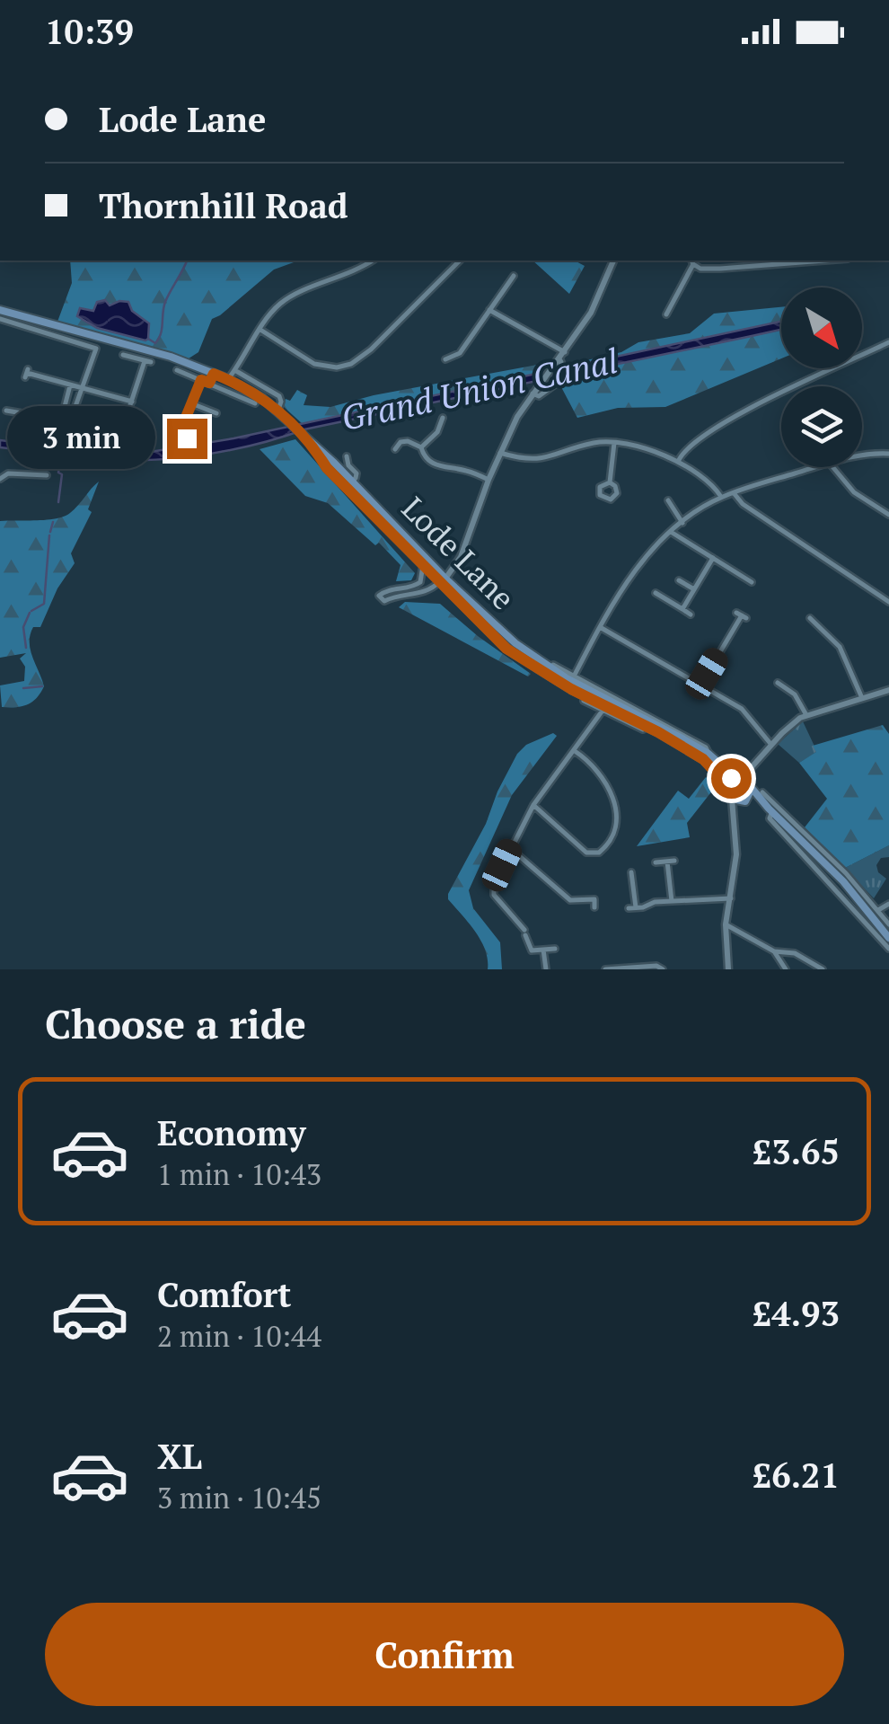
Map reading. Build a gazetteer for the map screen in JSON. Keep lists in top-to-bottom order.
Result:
{
  "streets": {
    "main road": ["Lode Lane"]
  },
  "water": ["Grand Union Canal"],
  "north": "bottom right",
  "page": {
    "status": "10:39",
    "banner": ["Lode Lane", "Thornhill Road"],
    "bubble": "3 min",
    "heading": "Choose a ride",
    "list": [
      {
        "name": "Economy",
        "note": "1 min · 10:43",
        "value": "£3.65"
      },
      {
        "name": "Comfort",
        "note": "2 min · 10:44",
        "value": "£4.93"
      },
      {
        "name": "XL",
        "note": "3 min · 10:45",
        "value": "£6.21"
      }
    ],
    "buttons": "Confirm"
  }
}
